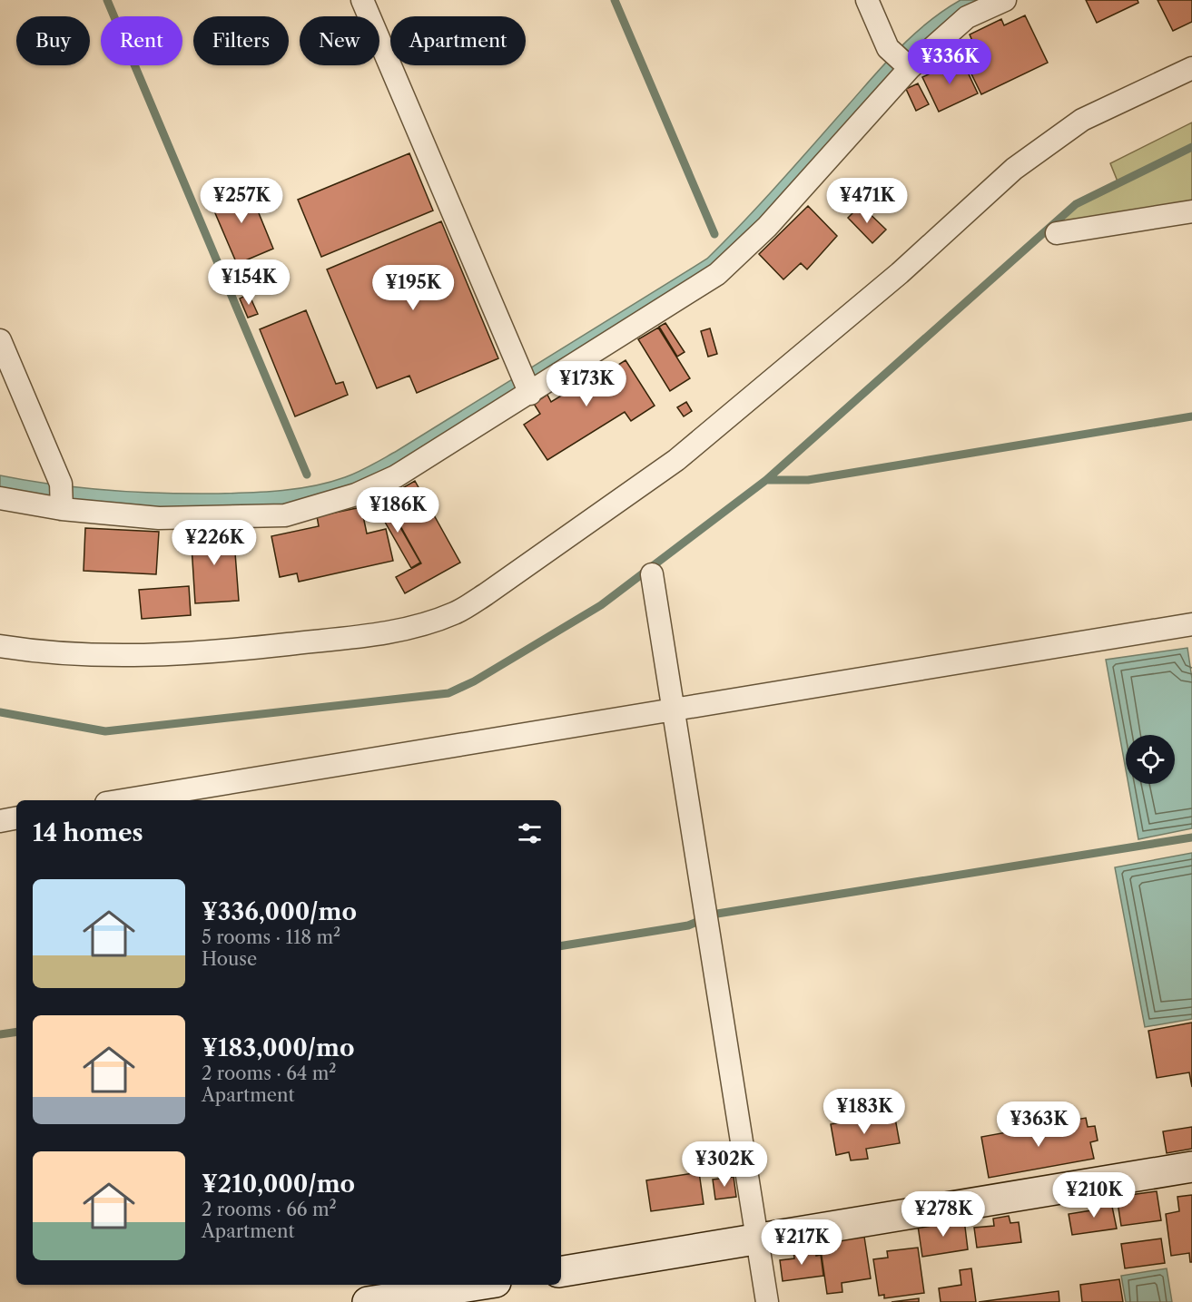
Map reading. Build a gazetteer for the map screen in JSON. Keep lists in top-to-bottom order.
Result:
{
  "page": {
    "chip": [
      "Buy",
      "Rent",
      "Filters",
      "New",
      "Apartment"
    ],
    "price": [
      "¥336K",
      "¥257K",
      "¥471K",
      "¥154K",
      "¥195K",
      "¥173K",
      "¥186K",
      "¥226K",
      "¥183K",
      "¥363K",
      "¥302K",
      "¥210K",
      "¥278K",
      "¥217K"
    ],
    "heading": "14 homes",
    "list": [
      {
        "name": "¥336,000/mo",
        "note": "5 rooms · 118 m² · House"
      },
      {
        "name": "¥183,000/mo",
        "note": "2 rooms · 64 m² · Apartment"
      },
      {
        "name": "¥210,000/mo",
        "note": "2 rooms · 66 m² · Apartment"
      }
    ]
  }
}
